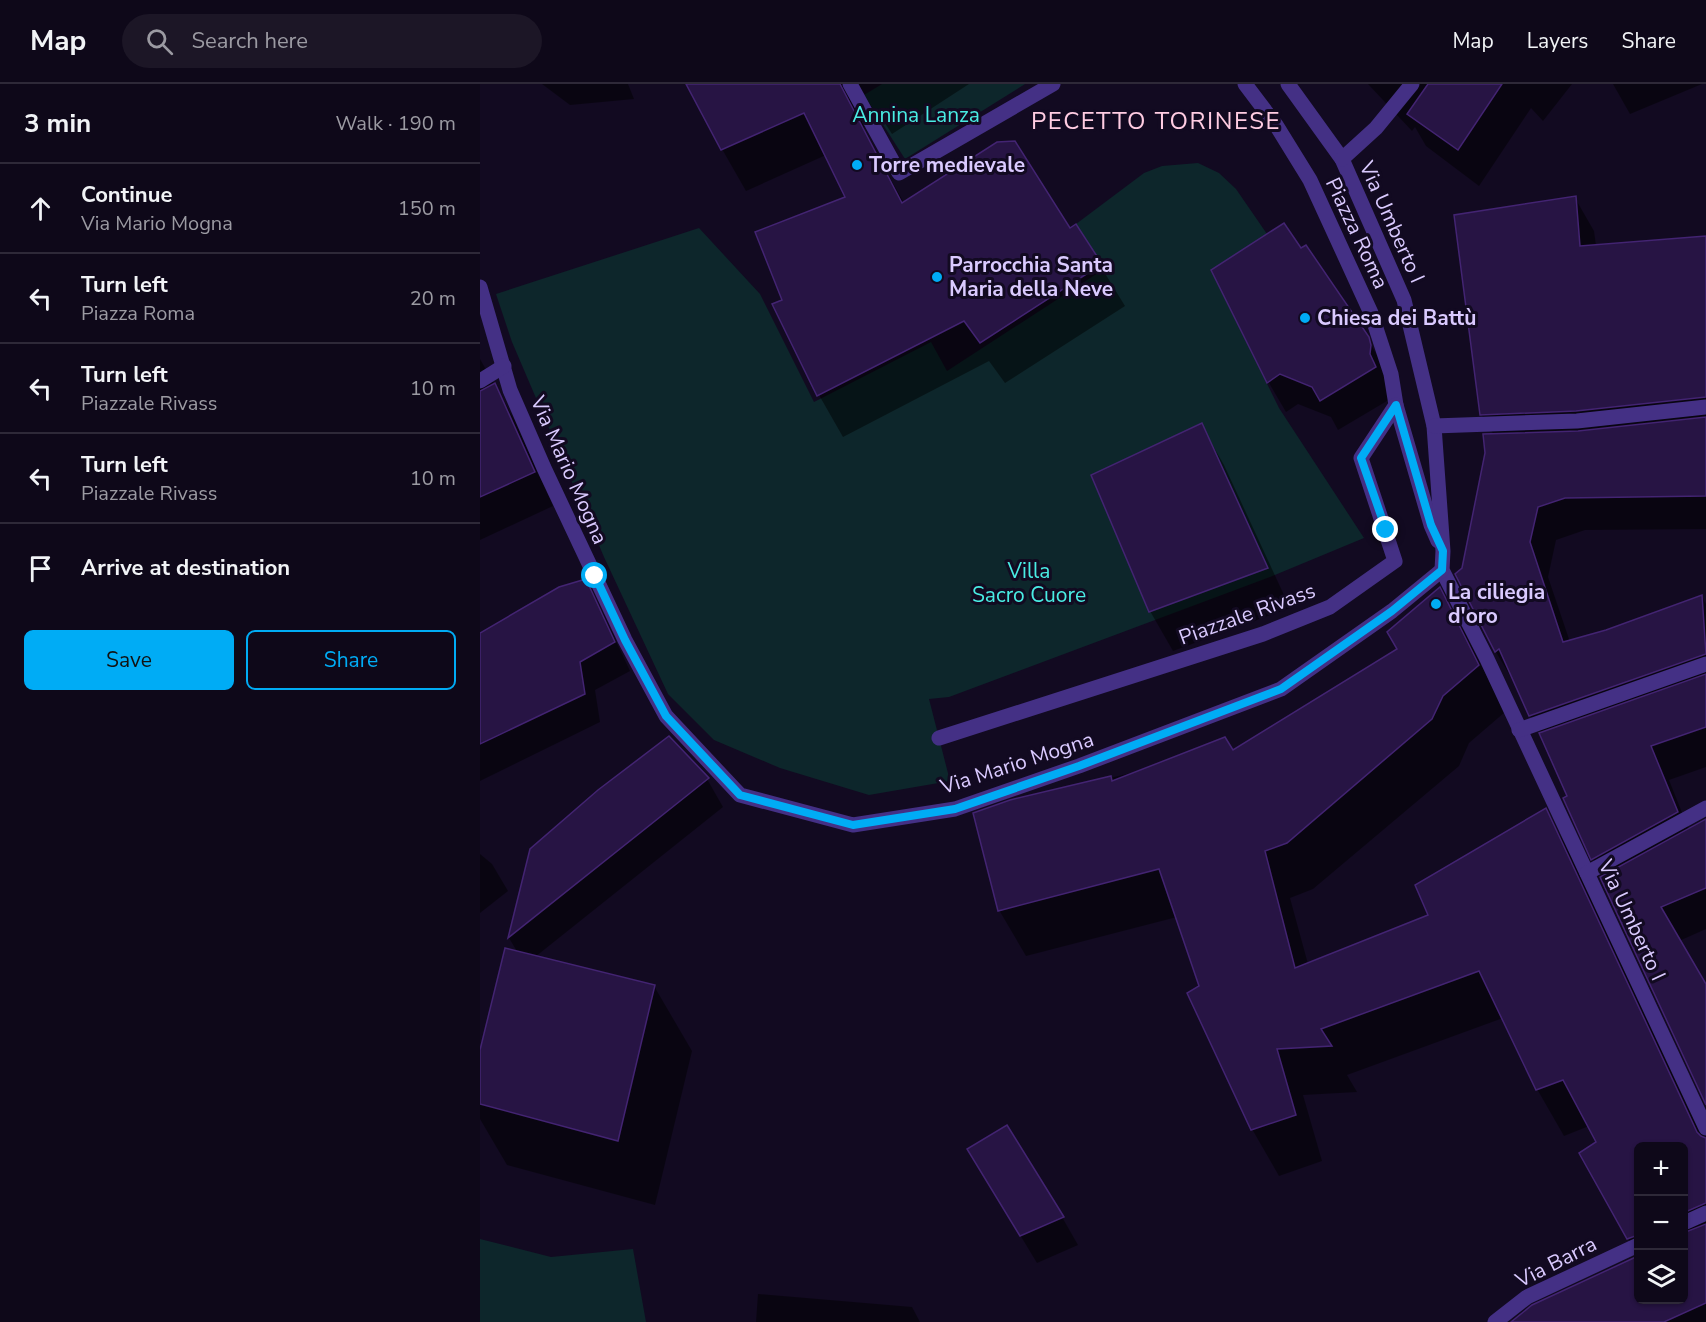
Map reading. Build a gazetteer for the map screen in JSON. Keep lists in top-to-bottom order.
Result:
{
  "streets": {
    "street": [
      "Via Umberto I",
      "Piazza Roma",
      "Via Mario Mogna",
      "Piazzale Rivass",
      "Via Barra"
    ]
  },
  "crossings": [
    ["Via Umberto I", "Piazza Roma"],
    ["Via Umberto I", "Via Mario Mogna"],
    ["Piazza Roma", "Piazzale Rivass"]
  ],
  "districts": ["PECETTO TORINESE"],
  "parks": ["Annina Lanza", "Villa Sacro Cuore"],
  "places": [
    "Torre medievale",
    "Parrocchia Santa Maria della Neve",
    "Chiesa dei Battù",
    "La ciliegia d'oro"
  ],
  "page": {
    "header": "Map",
    "search": "Search here",
    "nav": ["Map", "Layers", "Share"],
    "heading": ["3 min", "Walk · 190 m"],
    "list": [
      ["Continue", "Via Mario Mogna", "150 m"],
      ["Turn left", "Piazza Roma", "20 m"],
      ["Turn left", "Piazzale Rivass", "10 m"],
      ["Turn left", "Piazzale Rivass", "10 m"],
      "Arrive at destination"
    ],
    "buttons": ["Save", "Share"],
    "map_buttons": ["+", "−"]
  }
}
